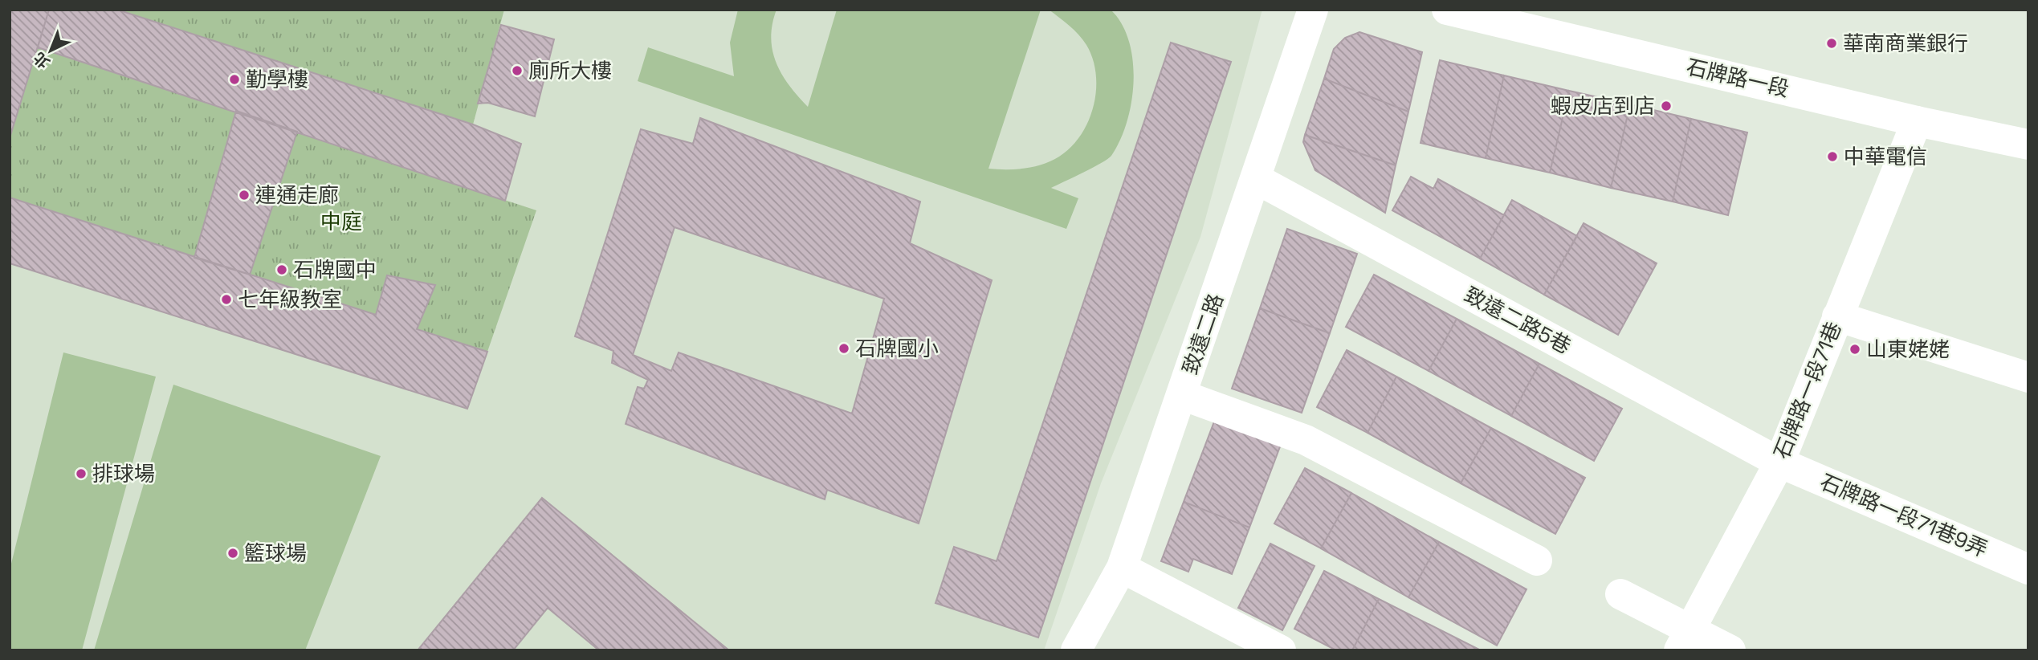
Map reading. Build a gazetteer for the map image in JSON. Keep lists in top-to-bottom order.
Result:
{
  "streets": {
    "street": [
      "石牌路一段",
      "致遠二路5巷",
      "致遠二路",
      "石牌路一段71巷",
      "石牌路一段71巷9弄"
    ]
  },
  "crossings": [
    ["石牌路一段", "石牌路一段71巷"],
    ["致遠二路5巷", "致遠二路"],
    ["致遠二路5巷", "石牌路一段71巷"],
    ["致遠二路5巷", "石牌路一段71巷9弄"],
    ["石牌路一段71巷", "石牌路一段71巷9弄"]
  ],
  "parks": ["中庭"],
  "places": [
    "華南商業銀行",
    "廁所大樓",
    "勤學樓",
    "蝦皮店到店",
    "中華電信",
    "連通走廊",
    "石牌國中",
    "七年級教室",
    "石牌國小",
    "山東姥姥",
    "排球場",
    "籃球場"
  ],
  "north": "bottom left"
}
